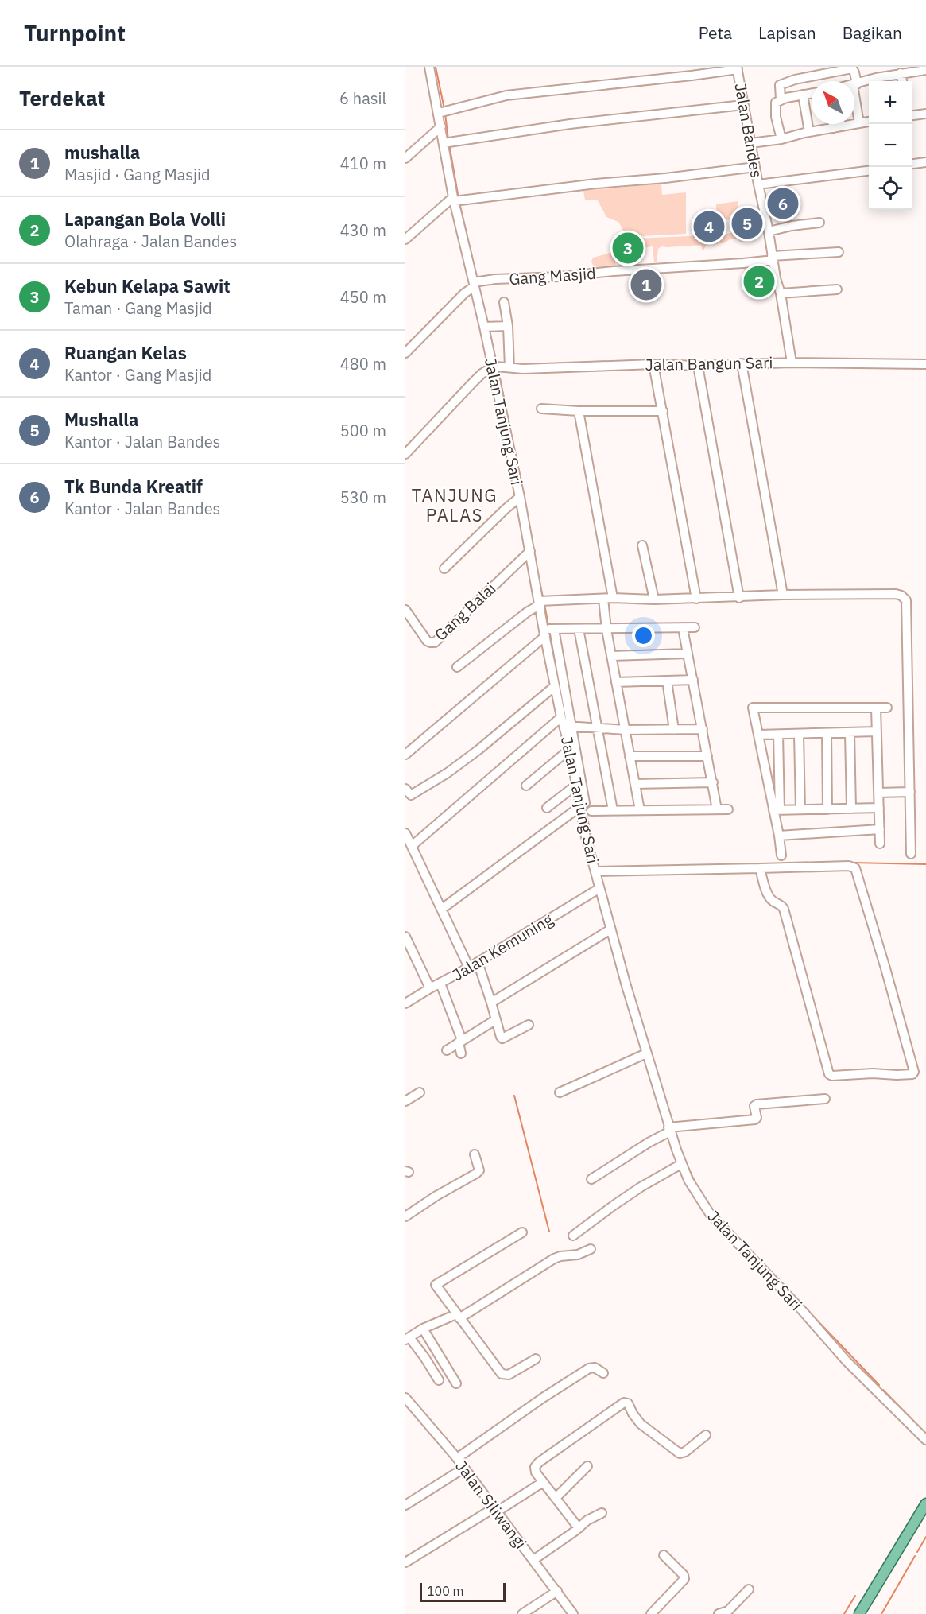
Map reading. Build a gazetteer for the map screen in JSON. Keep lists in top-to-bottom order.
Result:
{
  "streets": {
    "street": [
      "Jalan Bandes",
      "Gang Masjid",
      "Jalan Bangun Sari",
      "Jalan Tanjung Sari",
      "Gang Balai",
      "Jalan Kemuning",
      "Jalan Siliwangi"
    ]
  },
  "crossings": [
    ["Jalan Bandes", "Gang Masjid"],
    ["Jalan Bandes", "Jalan Bangun Sari"],
    ["Gang Masjid", "Jalan Tanjung Sari"],
    ["Jalan Bangun Sari", "Jalan Tanjung Sari"],
    ["Jalan Tanjung Sari", "Gang Balai"],
    ["Jalan Tanjung Sari", "Jalan Kemuning"]
  ],
  "districts": ["TANJUNG PALAS"],
  "scale_bar": "100 m",
  "north": "top left",
  "page": {
    "header": "Turnpoint",
    "nav": ["Peta", "Lapisan", "Bagikan"],
    "heading": ["Terdekat", "6 hasil"],
    "map_buttons": ["+", "−"],
    "list": [
      {
        "mark": "1",
        "name": "mushalla",
        "note": "Masjid · Gang Masjid",
        "value": "410 m"
      },
      {
        "mark": "2",
        "name": "Lapangan Bola Volli",
        "note": "Olahraga · Jalan Bandes",
        "value": "430 m"
      },
      {
        "mark": "3",
        "name": "Kebun Kelapa Sawit",
        "note": "Taman · Gang Masjid",
        "value": "450 m"
      },
      {
        "mark": "4",
        "name": "Ruangan Kelas",
        "note": "Kantor · Gang Masjid",
        "value": "480 m"
      },
      {
        "mark": "5",
        "name": "Mushalla",
        "note": "Kantor · Jalan Bandes",
        "value": "500 m"
      },
      {
        "mark": "6",
        "name": "Tk Bunda Kreatif",
        "note": "Kantor · Jalan Bandes",
        "value": "530 m"
      }
    ],
    "pins": [
      "6",
      "5",
      "4",
      "3",
      "2",
      "1"
    ],
    "scale": "100 m"
  }
}
